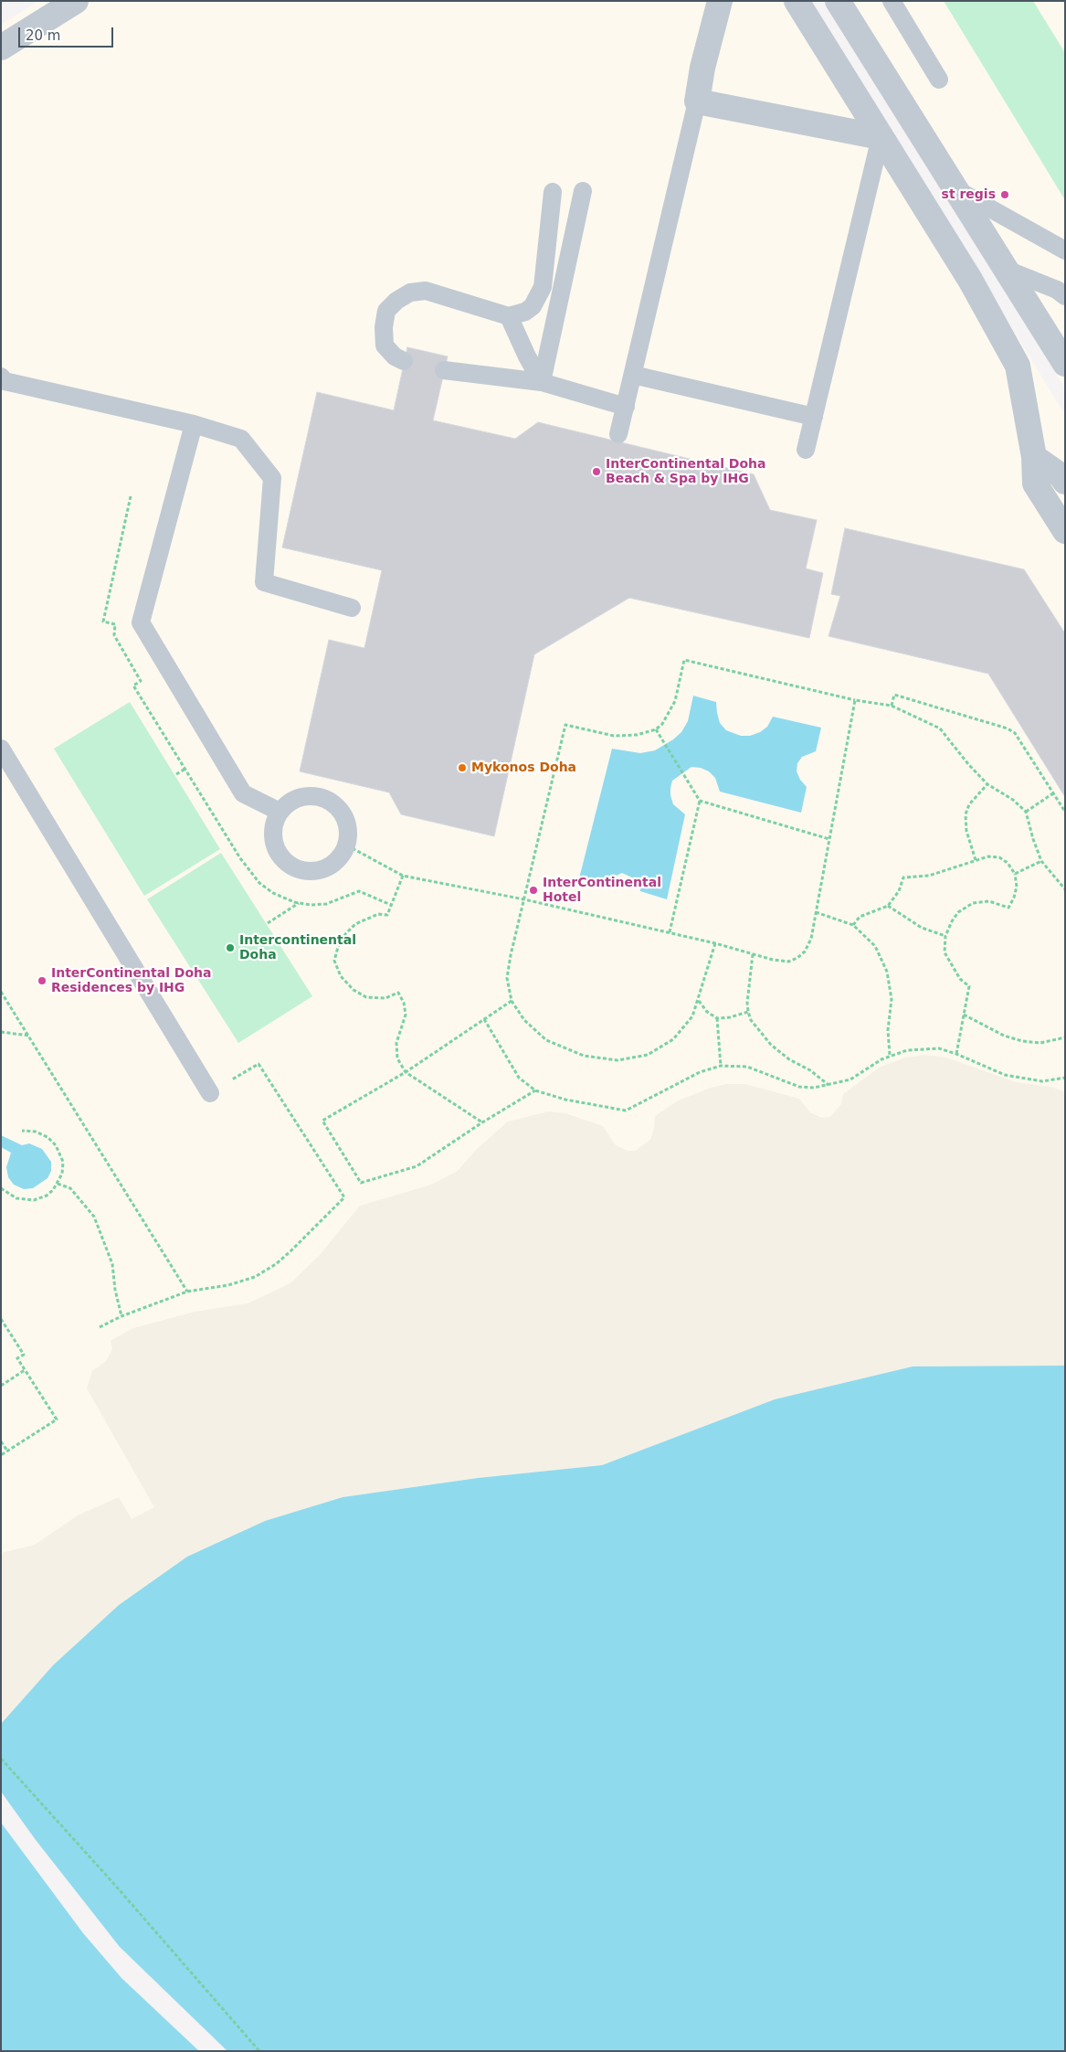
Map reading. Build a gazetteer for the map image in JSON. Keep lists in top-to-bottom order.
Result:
{
  "places": [
    "st regis",
    "InterContinental Doha Beach & Spa by IHG",
    "Mykonos Doha",
    "InterContinental Hotel",
    "Intercontinental Doha",
    "InterContinental Doha Residences by IHG"
  ],
  "scale_bar": "20 m"
}
